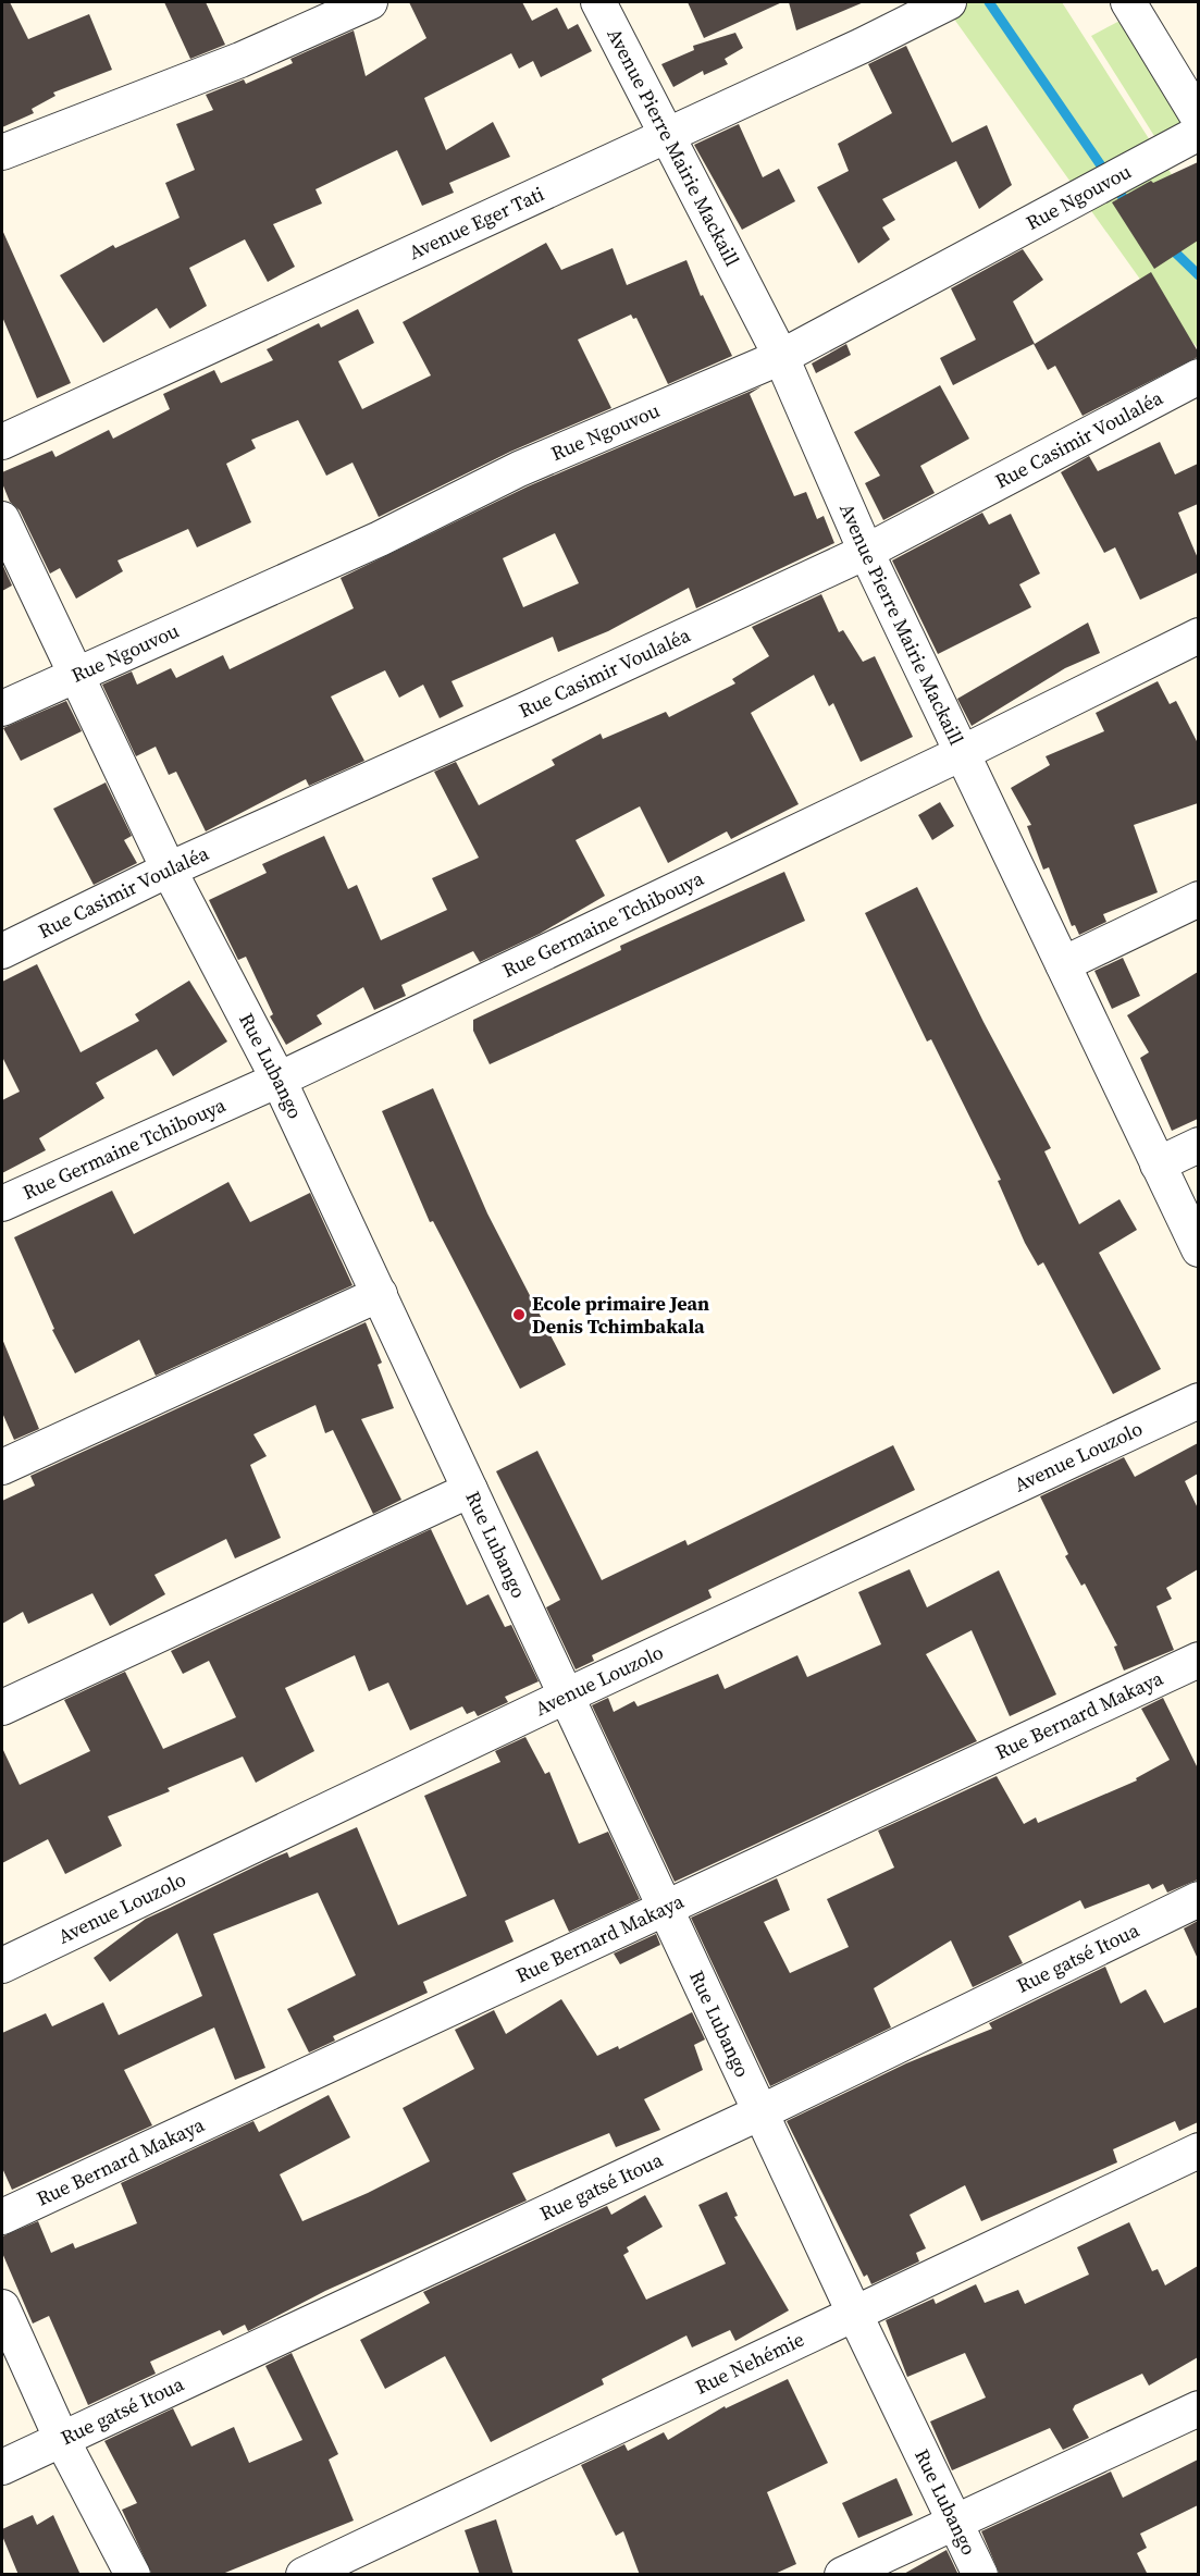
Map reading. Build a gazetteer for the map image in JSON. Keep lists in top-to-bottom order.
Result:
{
  "streets": {
    "street": [
      "Avenue Pierre Mairie Mackaill",
      "Rue Ngouvou",
      "Avenue Eger Tati",
      "Rue Casimir Voulaléa",
      "Rue Germaine Tchibouya",
      "Rue Lubango",
      "Avenue Louzolo",
      "Rue Bernard Makaya",
      "Rue gatsé Itoua",
      "Rue Nehémie"
    ]
  },
  "crossings": [
    ["Avenue Pierre Mairie Mackaill", "Rue Ngouvou"],
    ["Avenue Pierre Mairie Mackaill", "Avenue Eger Tati"],
    ["Avenue Pierre Mairie Mackaill", "Rue Casimir Voulaléa"],
    ["Avenue Pierre Mairie Mackaill", "Rue Germaine Tchibouya"],
    ["Rue Ngouvou", "Rue Lubango"],
    ["Rue Casimir Voulaléa", "Rue Lubango"],
    ["Rue Germaine Tchibouya", "Rue Lubango"],
    ["Rue Lubango", "Avenue Louzolo"],
    ["Rue Lubango", "Rue Bernard Makaya"],
    ["Rue Lubango", "Rue gatsé Itoua"],
    ["Rue Lubango", "Rue Nehémie"]
  ],
  "places": ["Ecole primaire Jean Denis Tchimbakala"]
}
